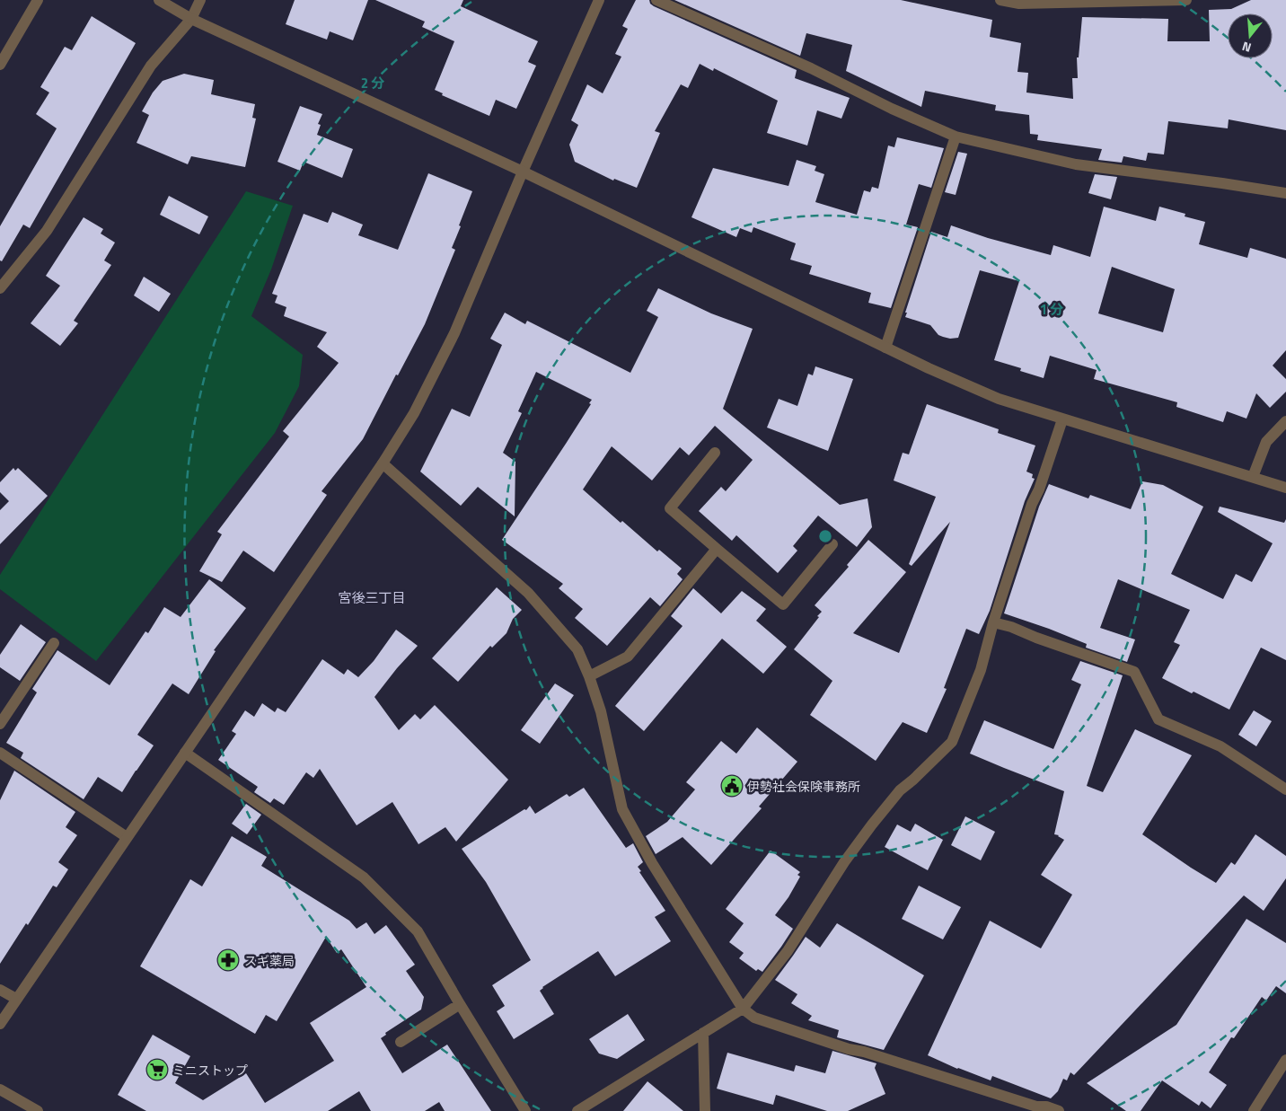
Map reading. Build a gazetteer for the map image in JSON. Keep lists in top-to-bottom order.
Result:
{
  "districts": ["宮後三丁目"],
  "places": {
    "public building": ["伊勢社会保険事務所"],
    "pharmacy": ["スギ薬局"],
    "supermarket": ["ミニストップ"]
  },
  "north": "bottom",
  "rings": ["2 分", "1 分"]
}
